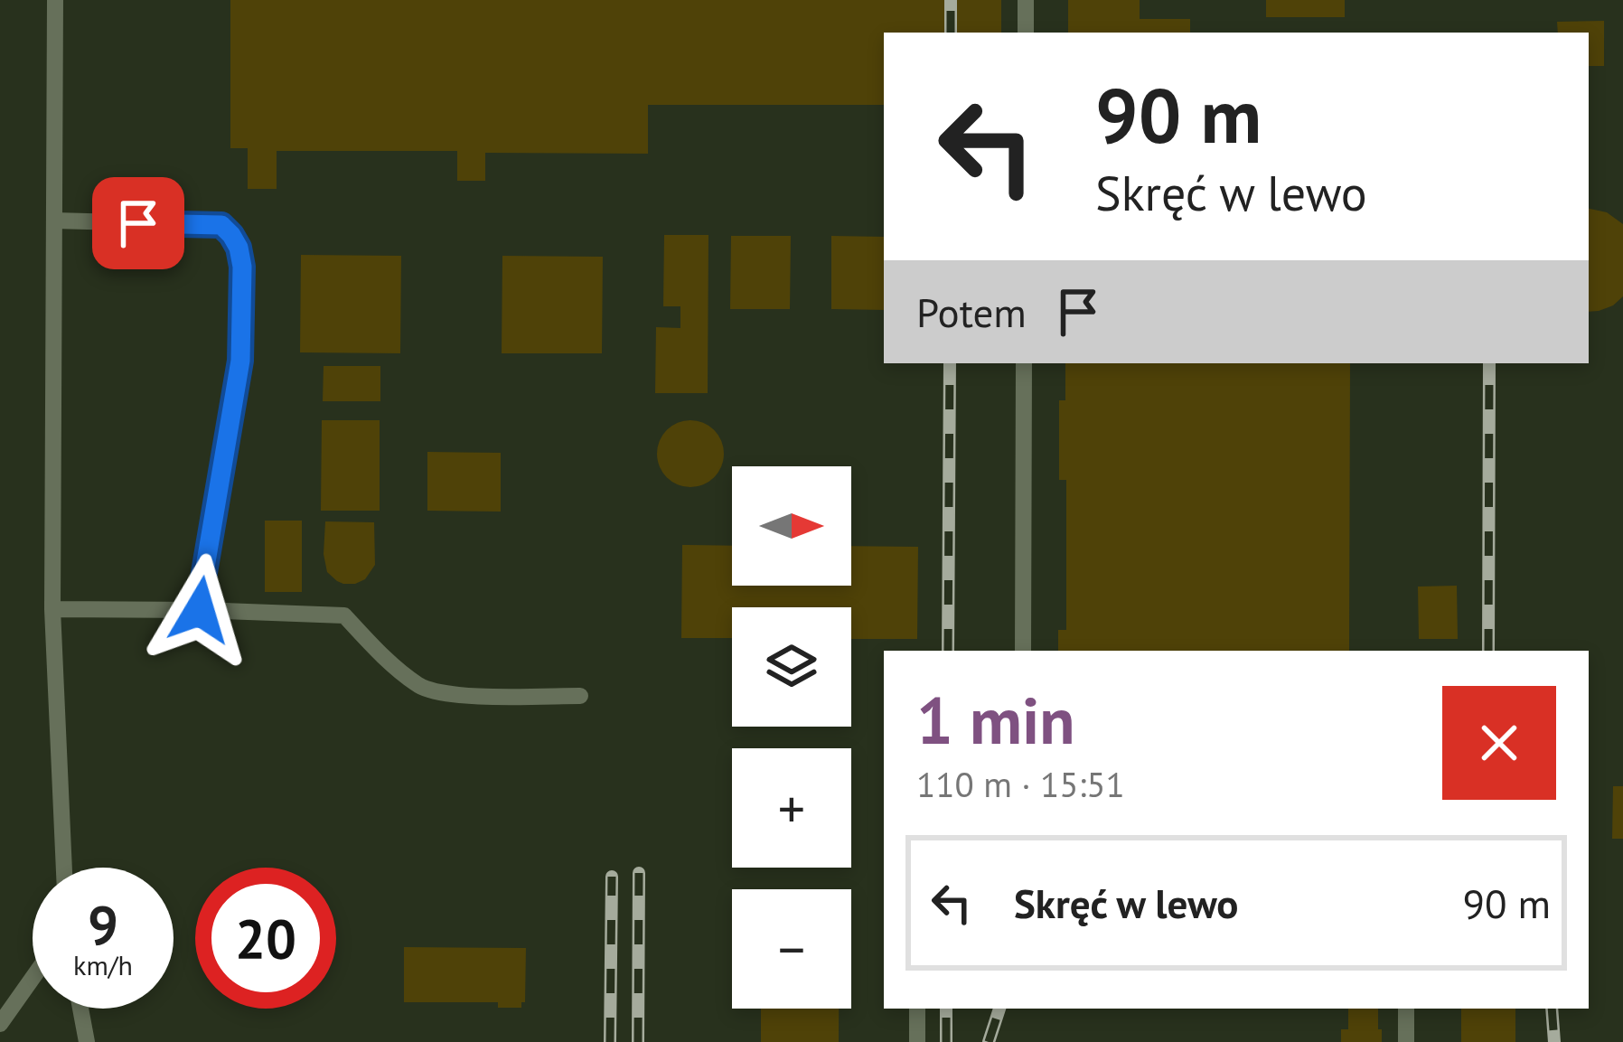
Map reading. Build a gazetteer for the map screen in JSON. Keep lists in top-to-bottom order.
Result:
{
  "north": "right",
  "page": {
    "turn": ["90 m", "Skręć w lewo"],
    "then": "Potem",
    "map_buttons": ["+", "−"],
    "heading": ["1 min", "110 m · 15:51"],
    "list": [
      {
        "name": "Skręć w lewo",
        "value": "90 m"
      }
    ],
    "speed": "9 km/h",
    "limit": "20"
  }
}
